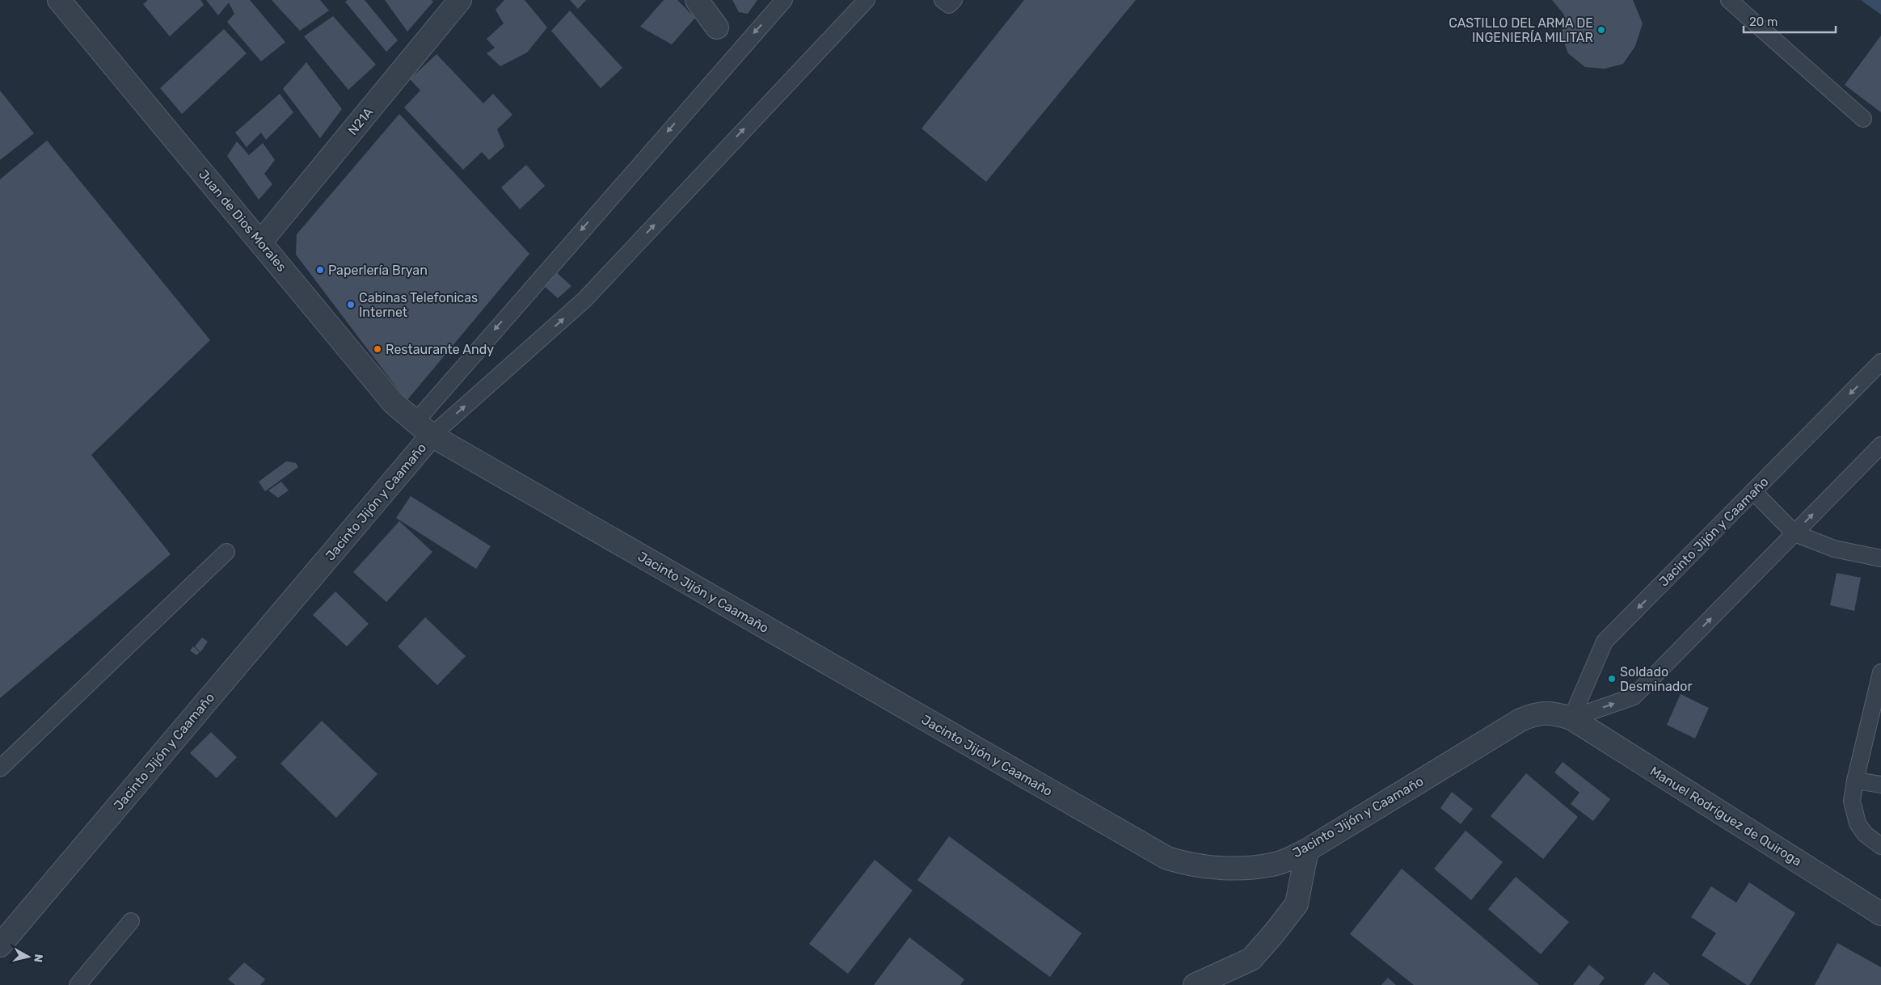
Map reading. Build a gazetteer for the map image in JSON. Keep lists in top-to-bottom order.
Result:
{
  "streets": {
    "street": [
      "N21A",
      "Juan de Dios Morales",
      "Jacinto Jijón y Caamaño",
      "Manuel Rodríguez de Quiroga"
    ]
  },
  "crossings": [
    ["N21A", "Juan de Dios Morales"],
    ["Juan de Dios Morales", "Jacinto Jijón y Caamaño"],
    ["Jacinto Jijón y Caamaño", "Manuel Rodríguez de Quiroga"]
  ],
  "places": [
    "CASTILLO DEL ARMA DE INGENIERÍA MILITAR",
    "Paperlería Bryan",
    "Cabinas Telefonicas Internet",
    "Restaurante Andy",
    "Soldado Desminador"
  ],
  "scale_bar": "20 m",
  "north": "right"
}
